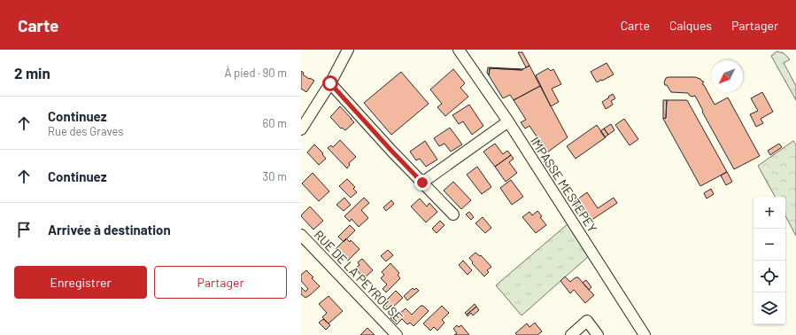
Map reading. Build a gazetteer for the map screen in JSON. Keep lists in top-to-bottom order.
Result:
{
  "streets": {
    "street": ["IMPASSE MESTEPEY", "RUE DE LA PEYROUSE"]
  },
  "north": "bottom left",
  "page": {
    "header": "Carte",
    "nav": ["Carte", "Calques", "Partager"],
    "heading": ["2 min", "À pied · 90 m"],
    "list": [
      ["Continuez", "Rue des Graves", "60 m"],
      ["Continuez", "30 m"],
      "Arrivée à destination"
    ],
    "map_buttons": ["+", "−"],
    "buttons": ["Enregistrer", "Partager"]
  }
}
